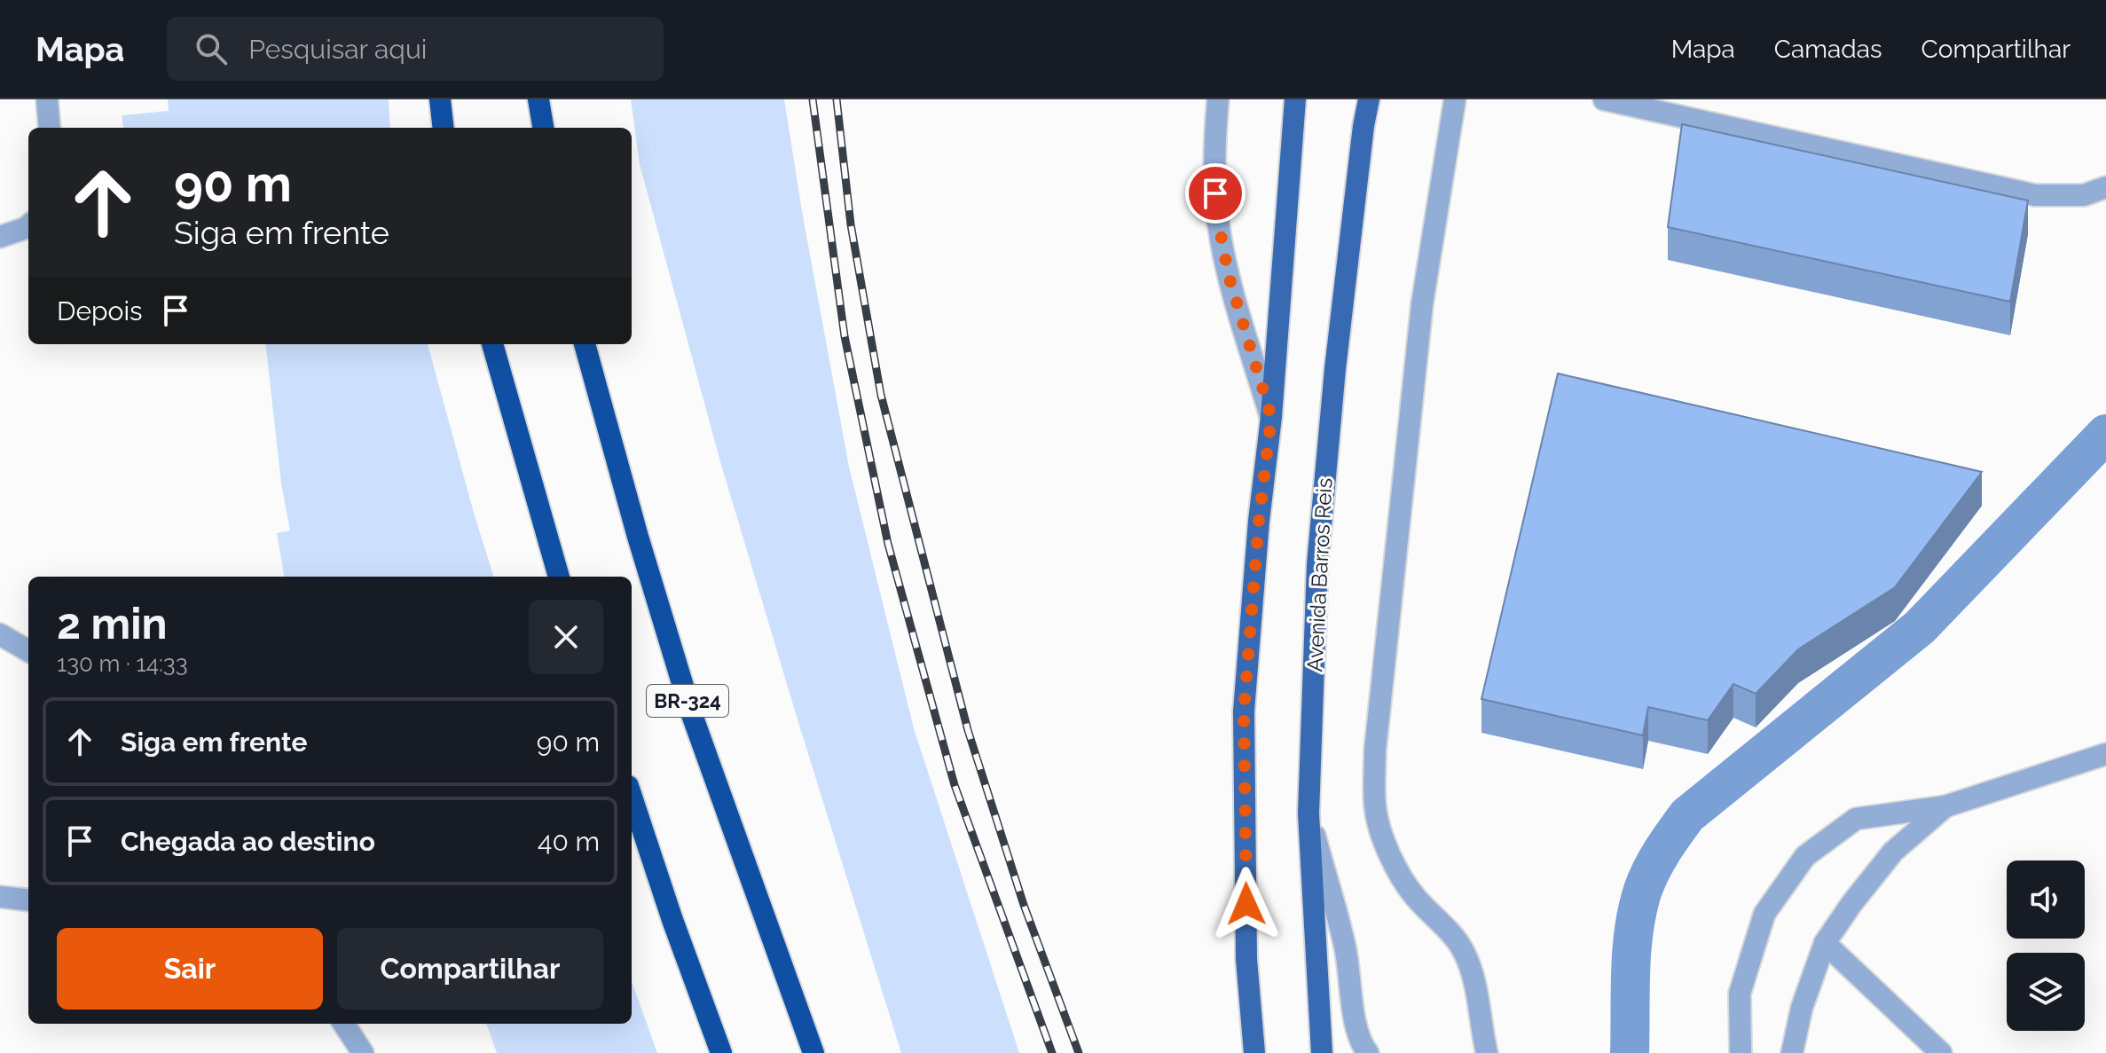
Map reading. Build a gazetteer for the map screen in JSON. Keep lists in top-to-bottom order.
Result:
{
  "streets": {
    "highway": ["BR-324"],
    "main road": ["Avenida Barros Reis"]
  },
  "page": {
    "header": "Mapa",
    "search": "Pesquisar aqui",
    "nav": ["Mapa", "Camadas", "Compartilhar"],
    "turn": ["90 m", "Siga em frente"],
    "then": "Depois",
    "heading": ["2 min", "130 m · 14:33"],
    "list": [
      {
        "name": "Siga em frente",
        "value": "90 m"
      },
      {
        "name": "Chegada ao destino",
        "value": "40 m"
      }
    ],
    "buttons": ["Sair", "Compartilhar"]
  }
}
